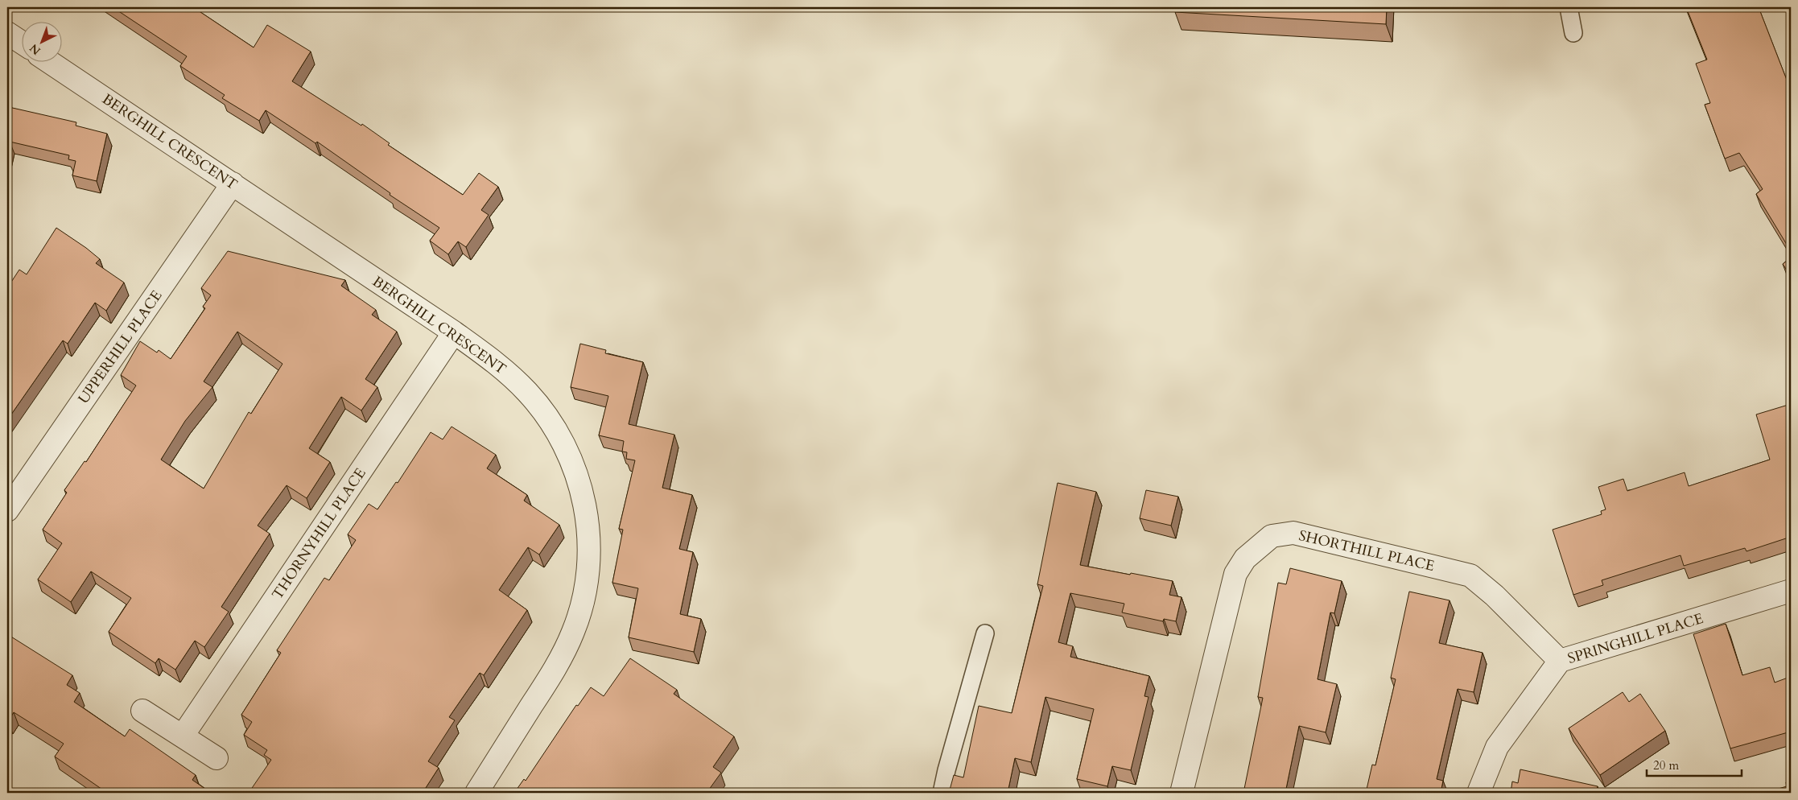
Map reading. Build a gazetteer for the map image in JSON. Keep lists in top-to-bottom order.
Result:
{
  "streets": {
    "street": [
      "BERGHILL CRESCENT",
      "UPPERHILL PLACE",
      "THORNYHILL PLACE",
      "SHORTHILL PLACE",
      "SPRINGHILL PLACE"
    ]
  },
  "crossings": [
    ["BERGHILL CRESCENT", "UPPERHILL PLACE"],
    ["BERGHILL CRESCENT", "THORNYHILL PLACE"],
    ["SHORTHILL PLACE", "SPRINGHILL PLACE"]
  ],
  "scale_bar": "20 m",
  "north": "bottom left"
}
